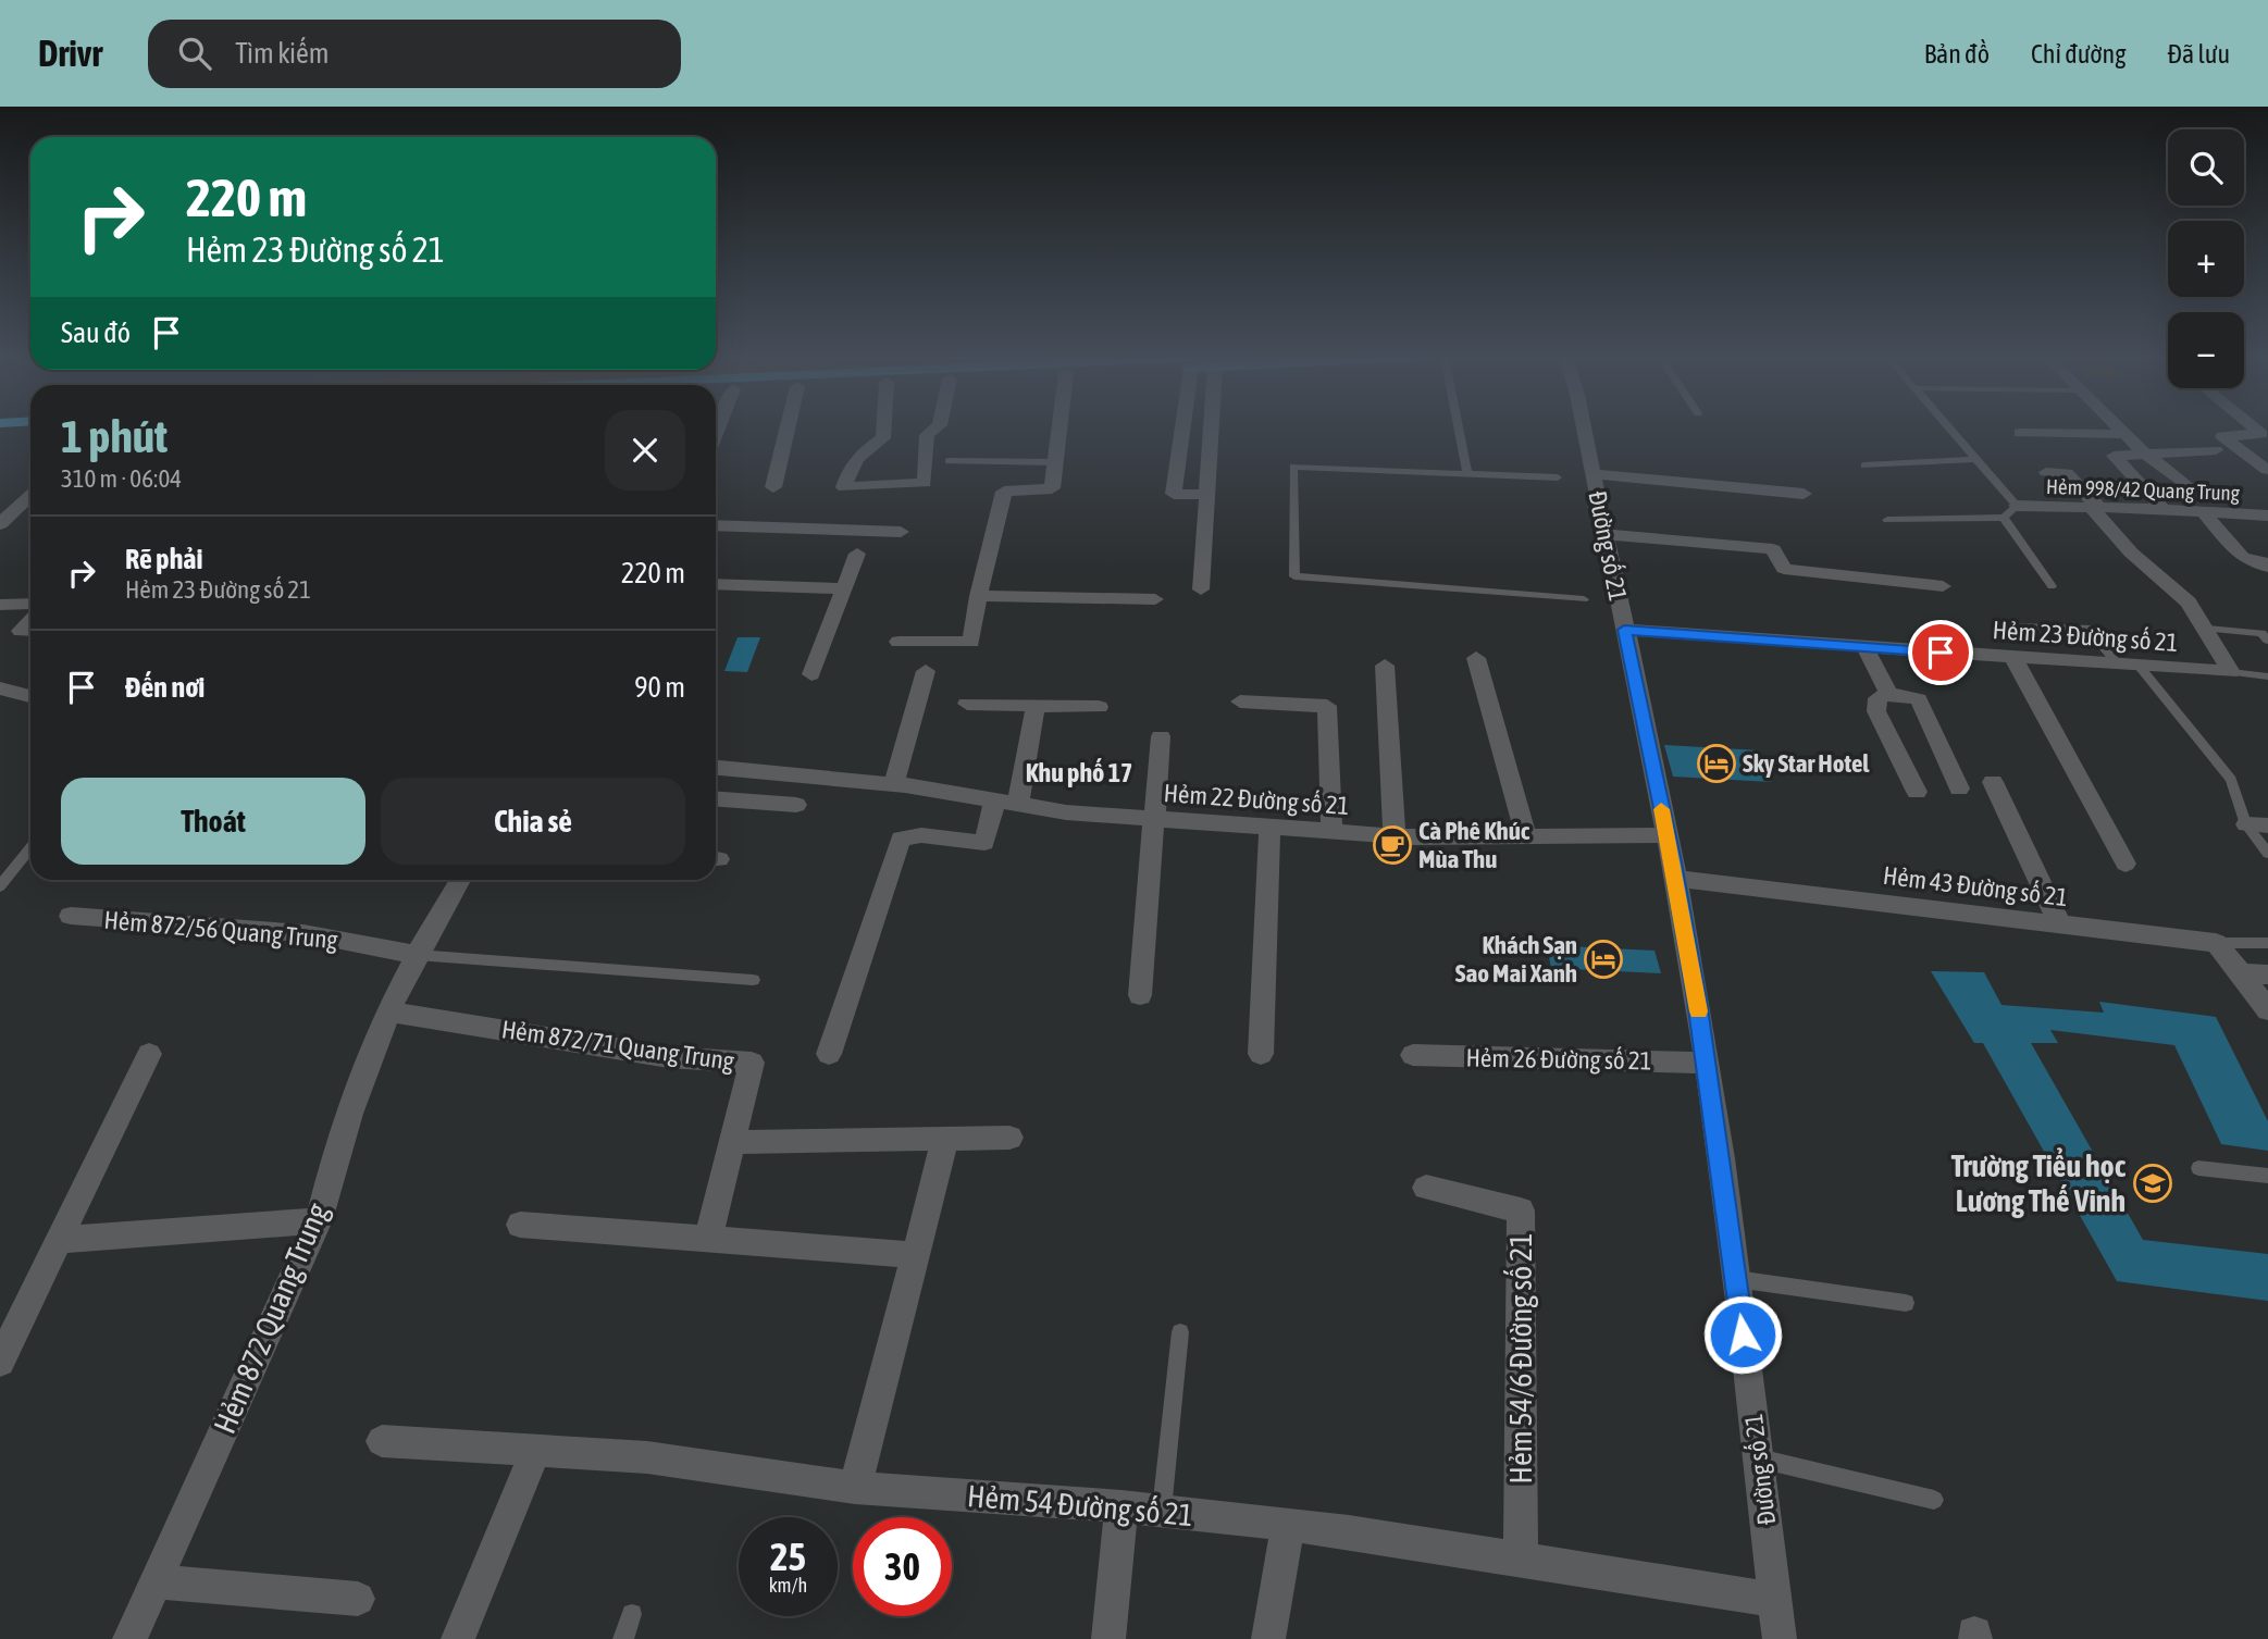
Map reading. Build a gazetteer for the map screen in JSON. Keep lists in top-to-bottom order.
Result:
{
  "streets": {
    "street": [
      "Hẻm 998/42 Quang Trung",
      "Đường số 21",
      "Hẻm 23 Đường số 21",
      "Hẻm 22 Đường số 21",
      "Hẻm 43 Đường số 21",
      "Hẻm 872/56 Quang Trung",
      "Hẻm 872/71 Quang Trung",
      "Hẻm 26 Đường số 21",
      "Hẻm 872 Quang Trung",
      "Hẻm 54/6 Đường số 21",
      "Hẻm 54 Đường số 21"
    ]
  },
  "crossings": [
    ["Hẻm 998/42 Quang Trung", "Hẻm 23 Đường số 21"],
    ["Đường số 21", "Hẻm 23 Đường số 21"],
    ["Đường số 21", "Hẻm 22 Đường số 21"],
    ["Đường số 21", "Hẻm 43 Đường số 21"],
    ["Đường số 21", "Hẻm 26 Đường số 21"],
    ["Đường số 21", "Hẻm 54 Đường số 21"],
    ["Hẻm 872/56 Quang Trung", "Hẻm 872 Quang Trung"],
    ["Hẻm 872/71 Quang Trung", "Hẻm 872 Quang Trung"],
    ["Hẻm 54/6 Đường số 21", "Hẻm 54 Đường số 21"]
  ],
  "districts": ["Khu phố 17"],
  "places": {
    "hotel": ["Sky Star Hotel", "Khách Sạn Sao Mai Xanh"],
    "cafe": ["Cà Phê Khúc Mùa Thu"],
    "school or university": ["Trường Tiểu học Lương Thế Vinh"]
  },
  "page": {
    "header": "Drivr",
    "search": "Tìm kiếm",
    "nav": ["Bản đồ", "Chỉ đường", "Đã lưu"],
    "map_buttons": ["+", "−"],
    "turn": ["220 m", "Hẻm 23 Đường số 21"],
    "then": "Sau đó",
    "heading": ["1 phút", "310 m · 06:04"],
    "list": [
      {
        "name": "Rẽ phải",
        "note": "Hẻm 23 Đường số 21",
        "value": "220 m"
      },
      {
        "name": "Đến nơi",
        "value": "90 m"
      }
    ],
    "buttons": ["Thoát", "Chia sẻ"],
    "speed": "25 km/h",
    "limit": "30"
  }
}
